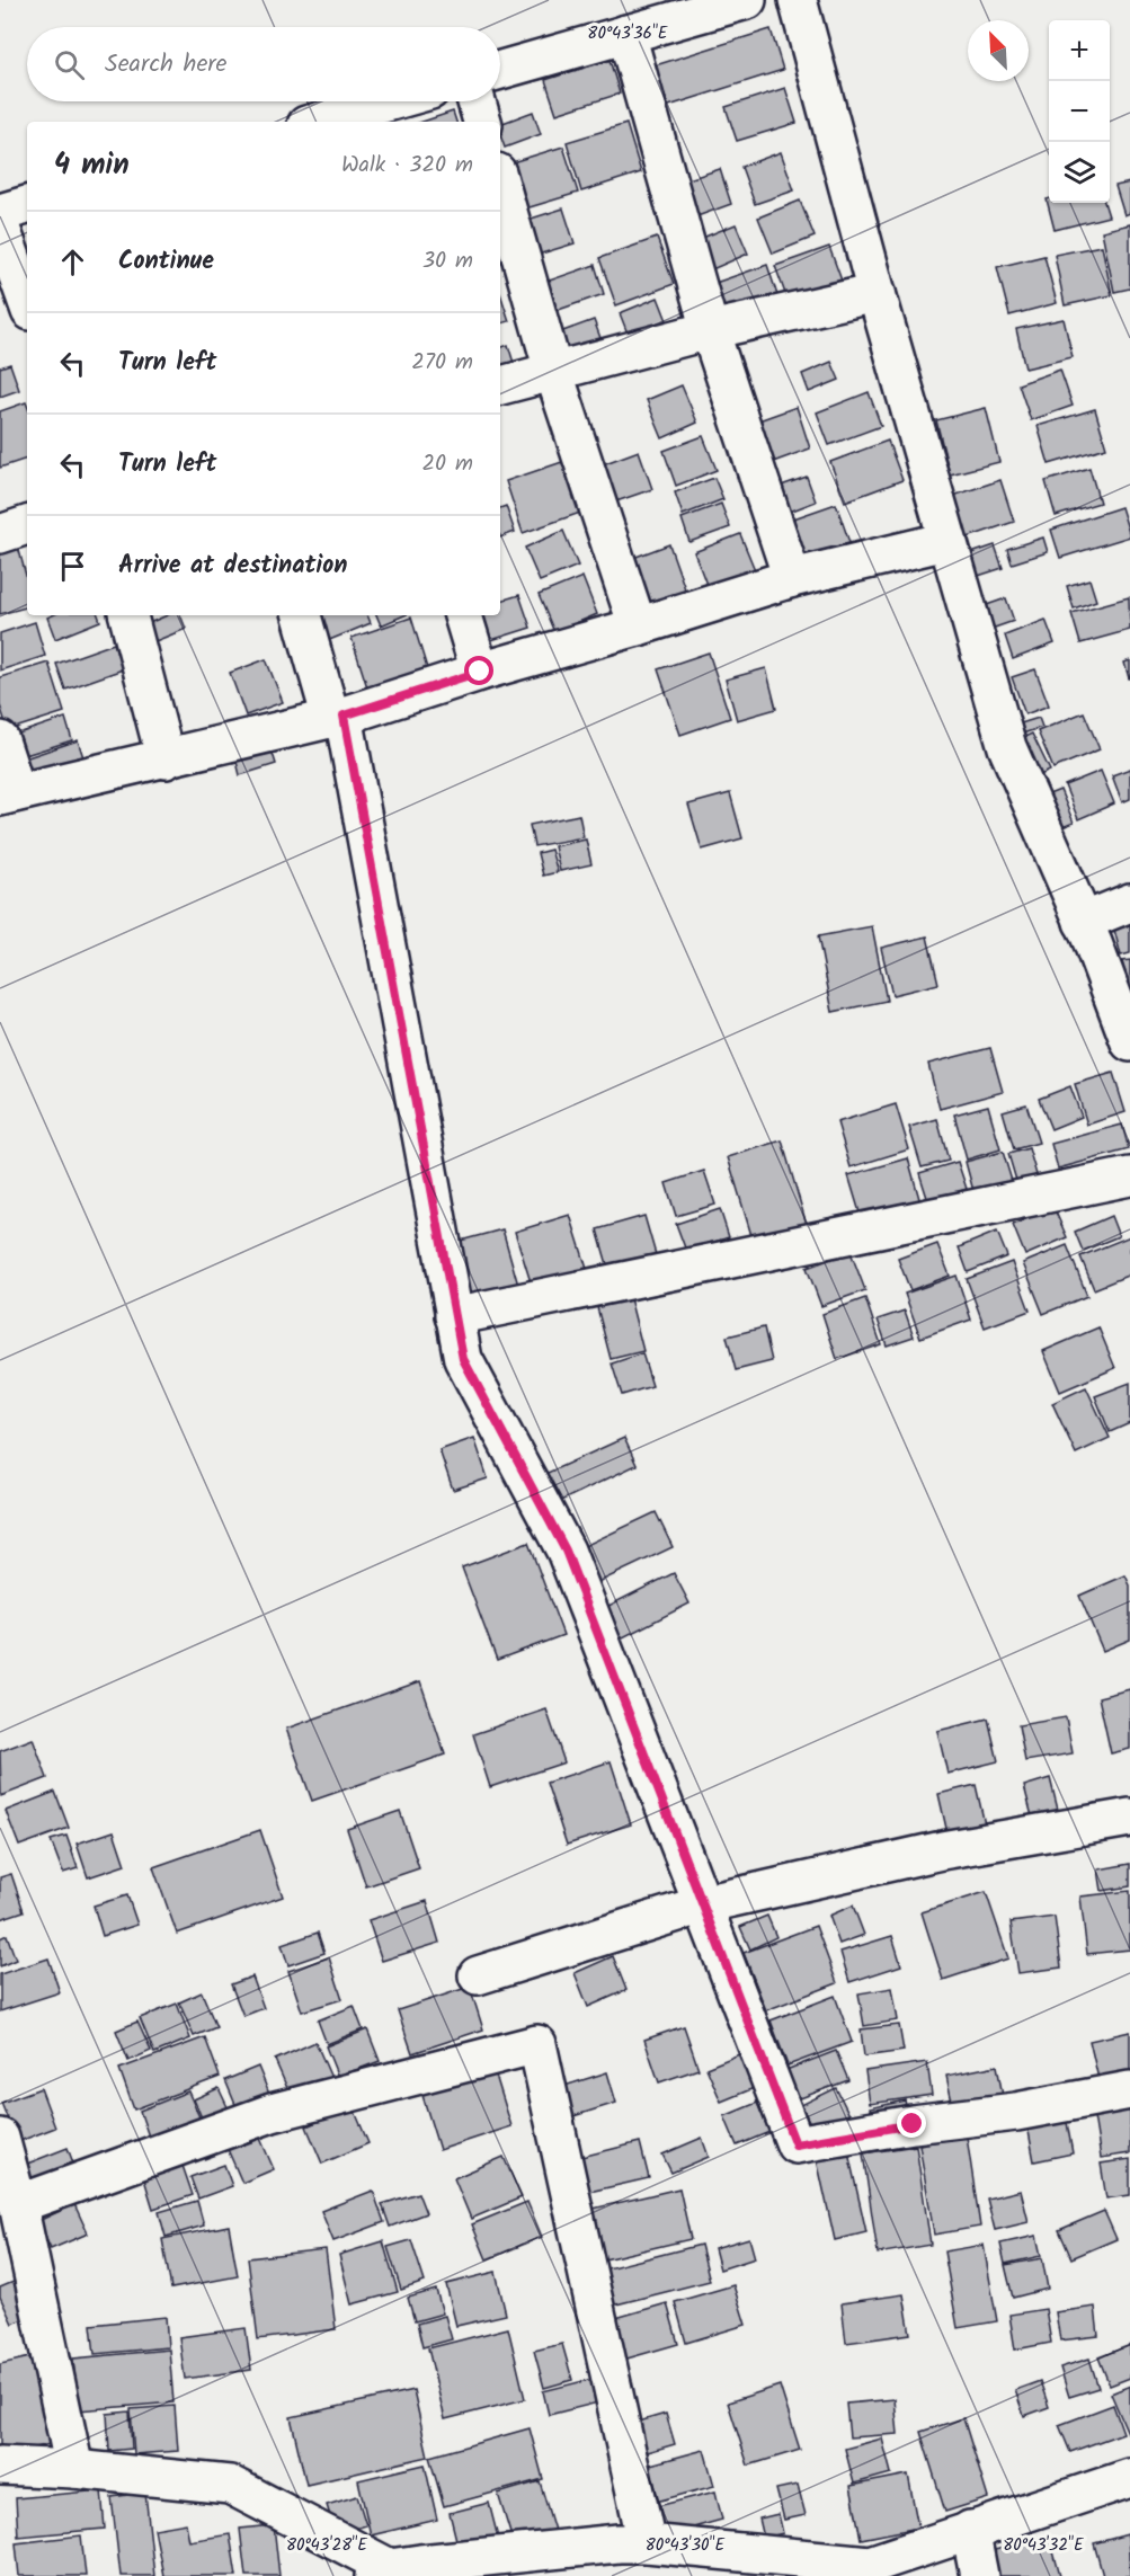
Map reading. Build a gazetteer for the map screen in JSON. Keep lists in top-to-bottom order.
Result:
{
  "north": "top left",
  "page": {
    "map_buttons": ["+", "−"],
    "search": "Search here",
    "heading": ["4 min", "Walk · 320 m"],
    "list": [
      ["Continue", "30 m"],
      ["Turn left", "270 m"],
      ["Turn left", "20 m"],
      "Arrive at destination"
    ]
  },
  "coordinates": [
    "80°43'36\"E",
    "80°43'28\"E",
    "80°43'30\"E",
    "80°43'32\"E"
  ]
}
